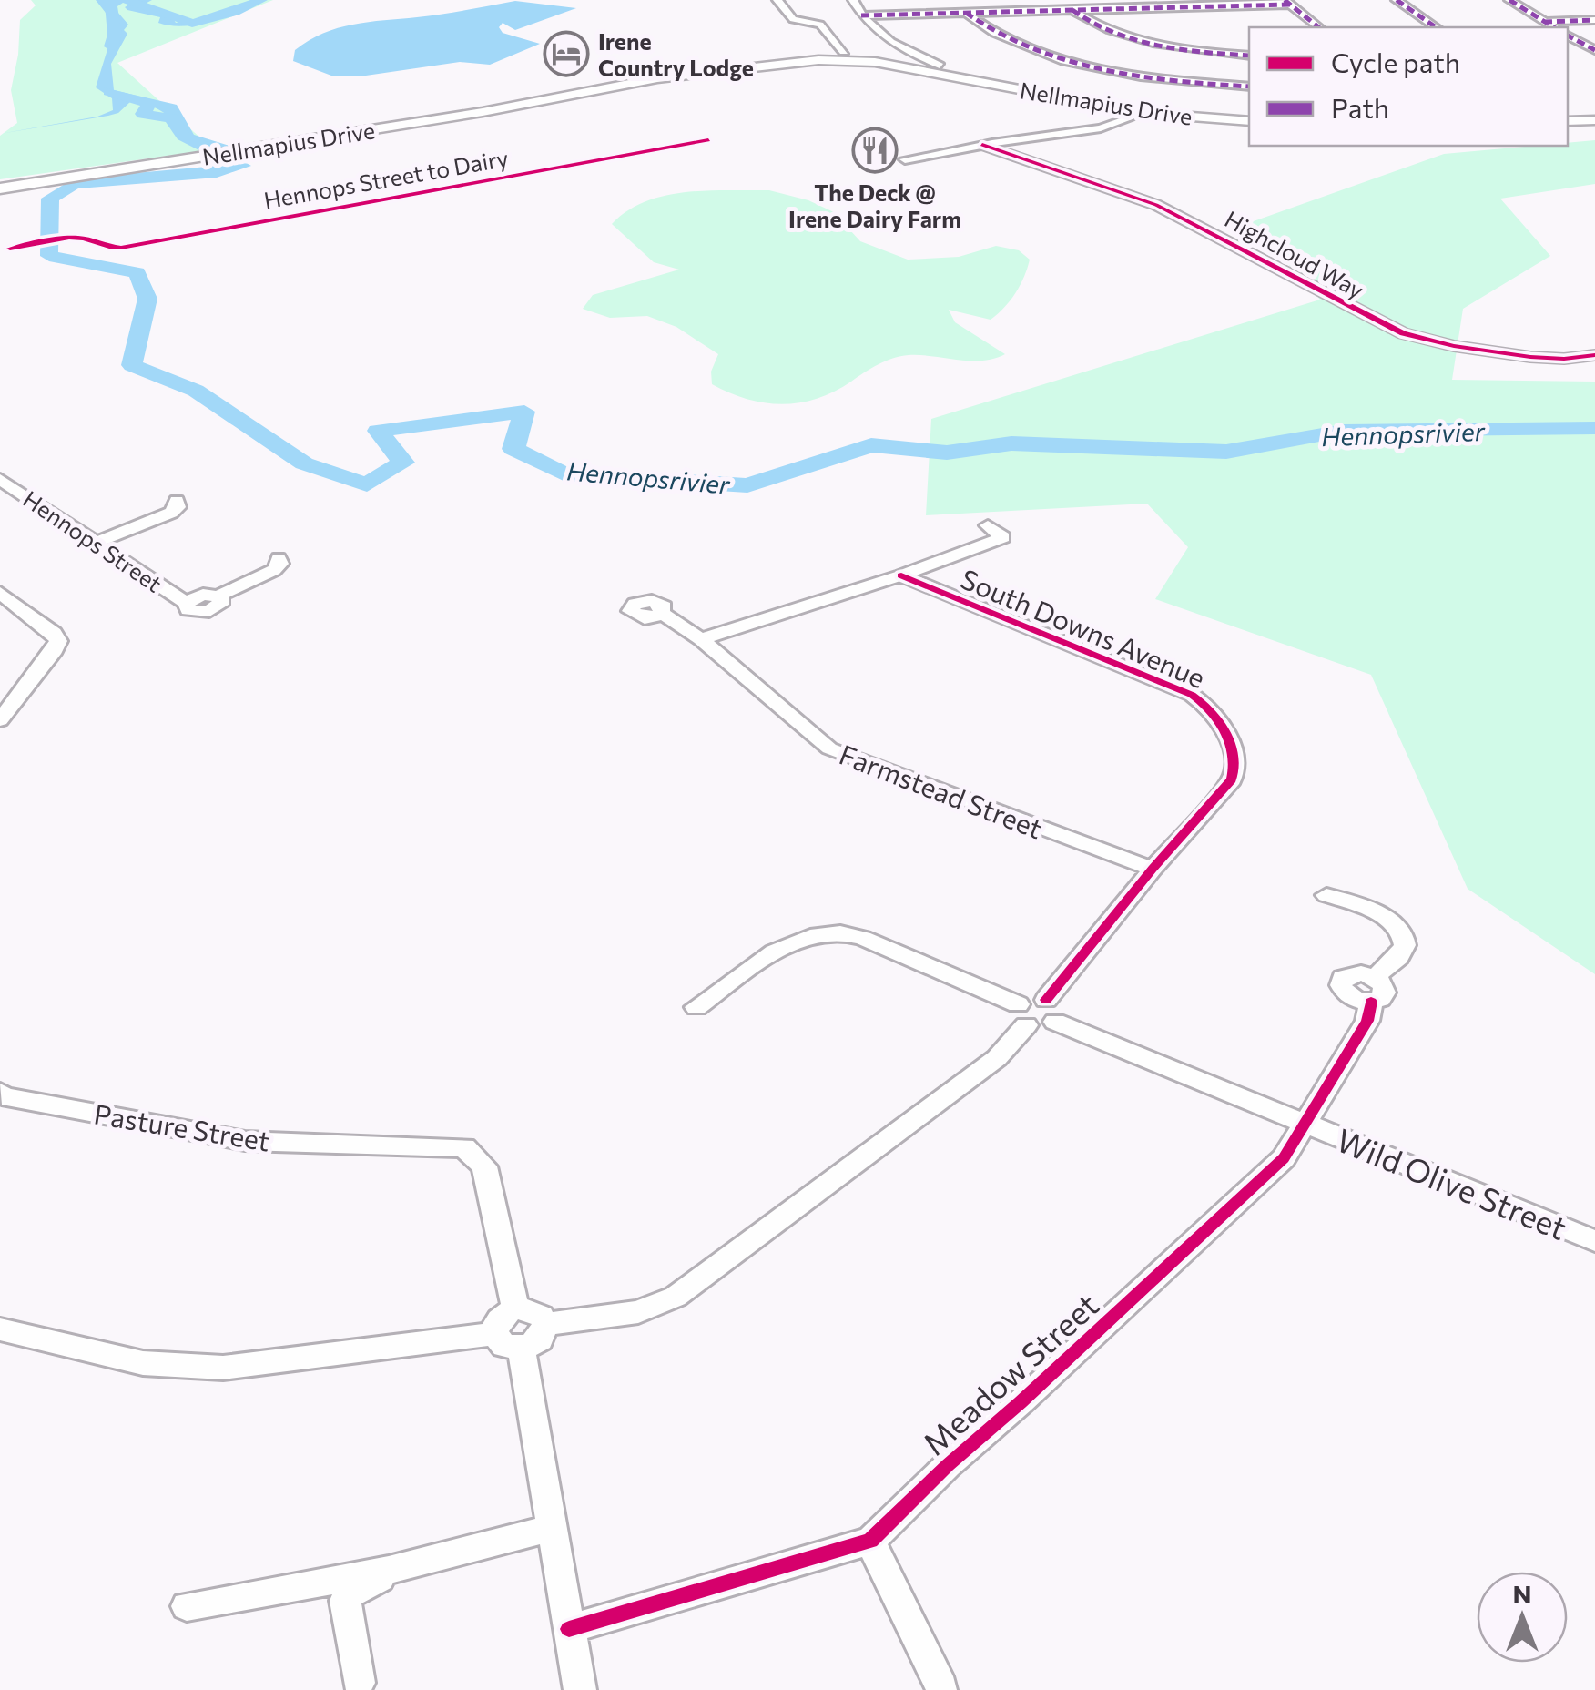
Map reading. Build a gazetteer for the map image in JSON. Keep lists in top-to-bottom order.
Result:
{
  "streets": {
    "main road": ["Nellmapius Drive"],
    "street": [
      "Highcloud Way",
      "Hennops Street",
      "South Downs Avenue",
      "Farmstead Street",
      "Pasture Street",
      "Wild Olive Street",
      "Meadow Street"
    ],
    "cycle path": ["Hennops Street to Dairy"]
  },
  "crossings": [
    ["South Downs Avenue", "Farmstead Street"],
    ["South Downs Avenue", "Wild Olive Street"],
    ["Wild Olive Street", "Meadow Street"]
  ],
  "water": ["Hennopsrivier"],
  "places": {
    "hotel": ["Irene Country Lodge"],
    "restaurant": ["The Deck @ Irene Dairy Farm"]
  },
  "legend": ["Cycle path", "Path"],
  "north": "top"
}
